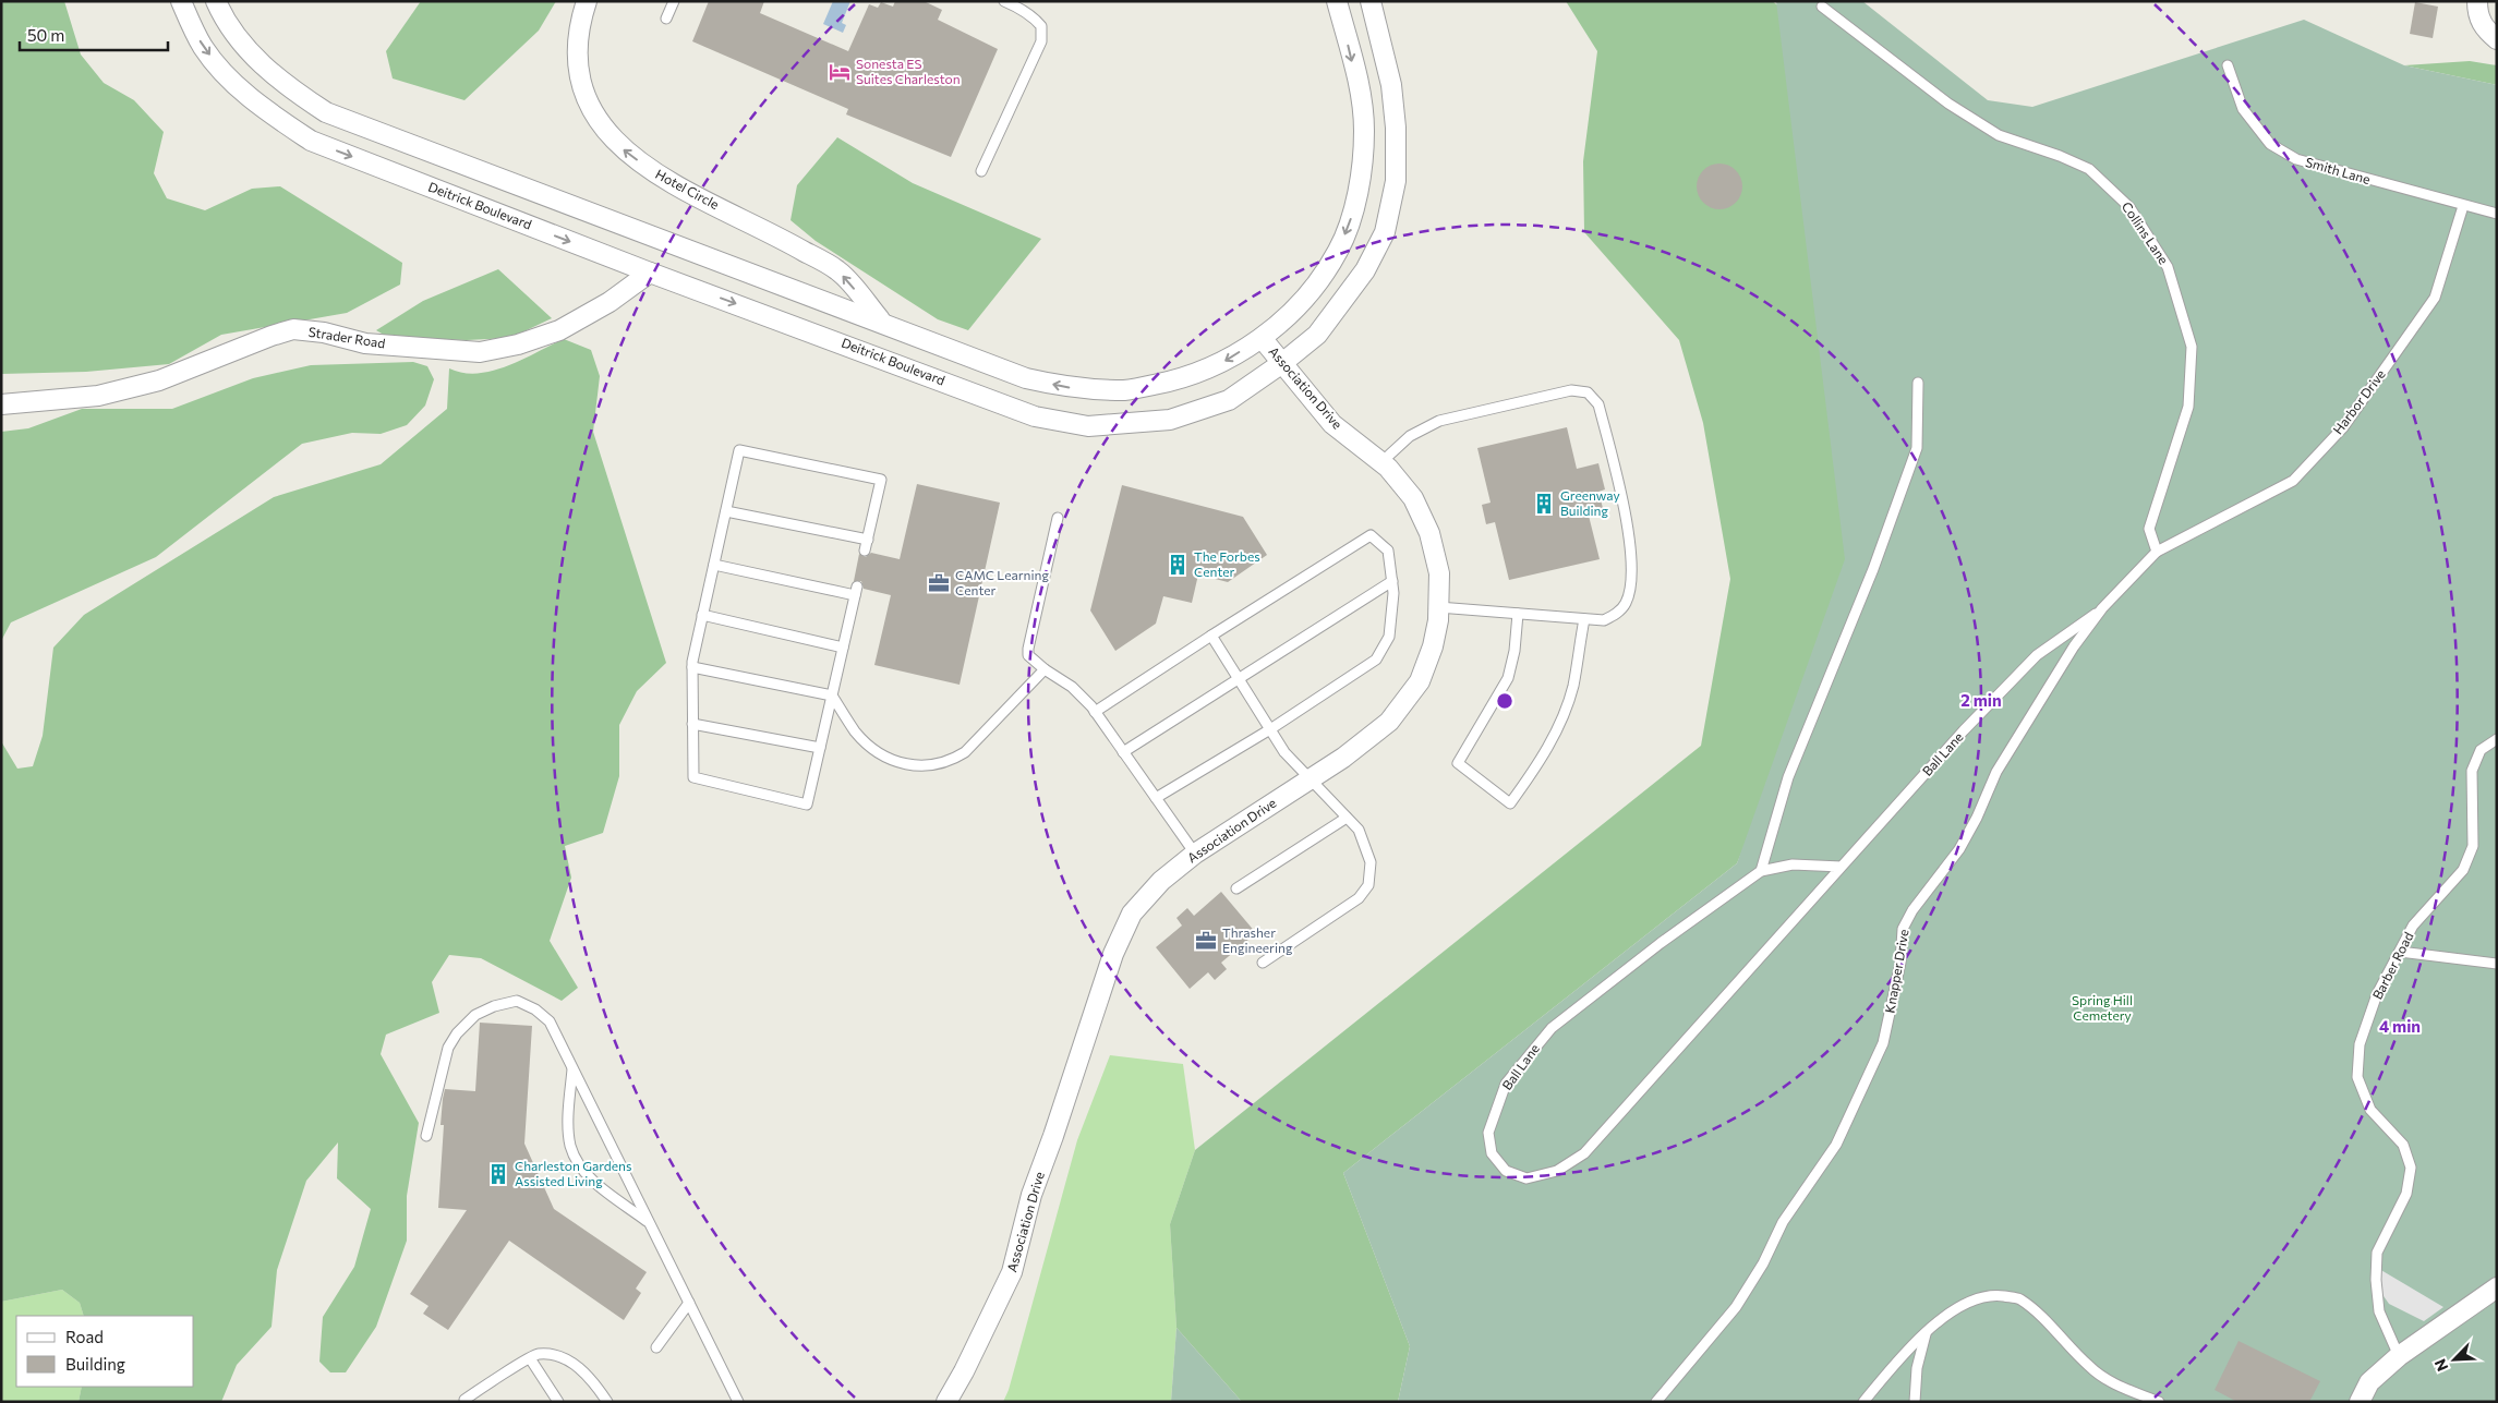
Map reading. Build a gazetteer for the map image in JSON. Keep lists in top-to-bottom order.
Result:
{
  "streets": {
    "street": [
      "Hotel Circle",
      "Deitrick Boulevard",
      "Strader Road",
      "Association Drive"
    ],
    "lane": [
      "Smith Lane",
      "Collins Lane",
      "Harbor Drive",
      "Ball Lane",
      "Barber Road",
      "Knapper Drive"
    ]
  },
  "crossings": [
    ["Smith Lane", "Harbor Drive"],
    ["Deitrick Boulevard", "Strader Road"],
    ["Deitrick Boulevard", "Association Drive"],
    ["Collins Lane", "Harbor Drive"],
    ["Collins Lane", "Knapper Drive"],
    ["Harbor Drive", "Knapper Drive"],
    ["Ball Lane", "Knapper Drive"]
  ],
  "parks": ["Spring Hill Cemetery"],
  "places": {
    "hotel": ["Sonesta ES Suites Charleston"],
    "building": ["Greenway Building", "The Forbes Center", "Charleston Gardens Assisted Living"],
    "office": ["CAMC Learning Center", "Thrasher Engineering"]
  },
  "legend": ["Road", "Building"],
  "scale_bar": "50 m",
  "north": "bottom left",
  "rings": ["2 min", "4 min"]
}
